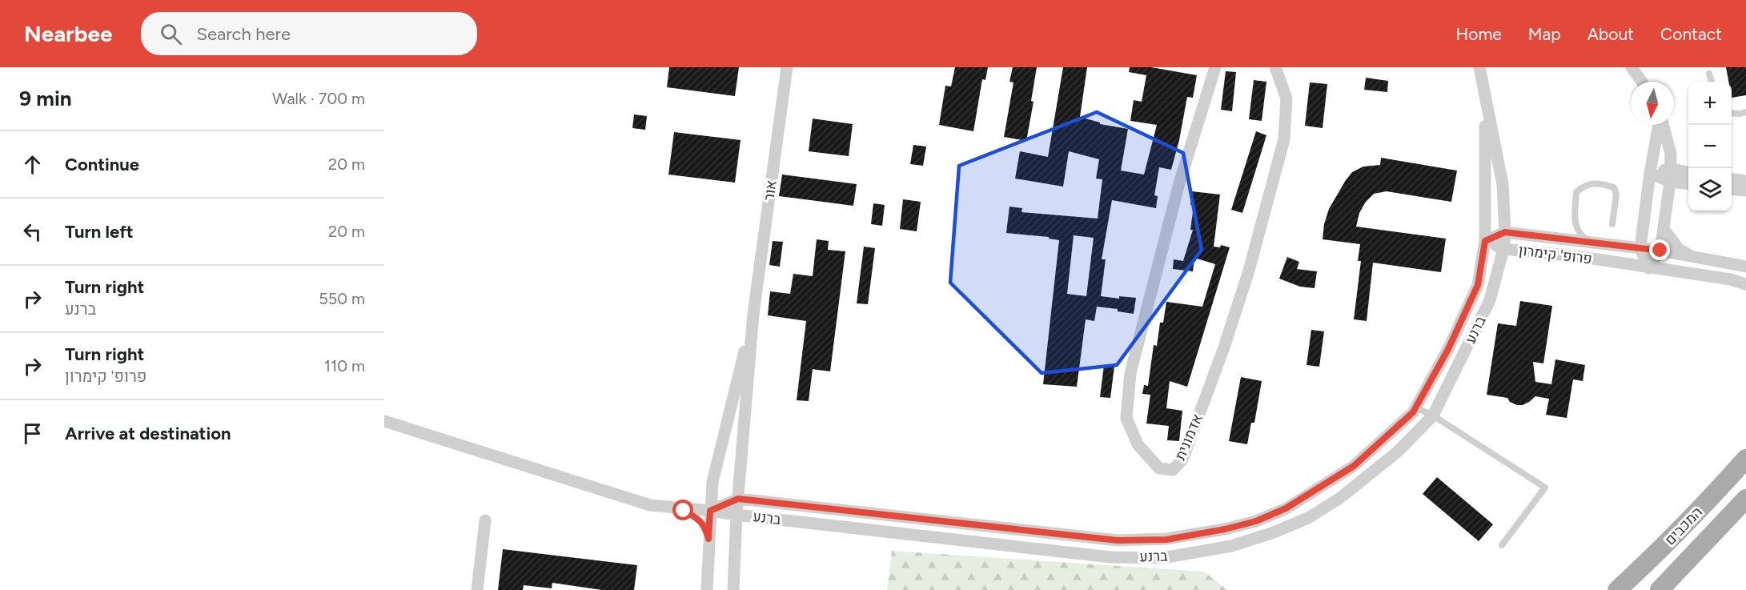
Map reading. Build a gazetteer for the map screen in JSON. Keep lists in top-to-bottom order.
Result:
{
  "streets": {
    "main road": ["המכבים"],
    "street": [
      "אור",
      "פרופ' קימרון",
      "ברנע",
      "אדמונית"
    ]
  },
  "crossings": [
    ["פרופ' קימרון", "ברנע"]
  ],
  "north": "bottom",
  "page": {
    "header": "Nearbee",
    "search": "Search here",
    "nav": [
      "Home",
      "Map",
      "About",
      "Contact"
    ],
    "heading": ["9 min", "Walk · 700 m"],
    "map_buttons": ["+", "−"],
    "list": [
      ["Continue", "20 m"],
      ["Turn left", "20 m"],
      ["Turn right", "ברנע", "550 m"],
      ["Turn right", "פרופ' קימרון", "110 m"],
      "Arrive at destination"
    ]
  }
}
